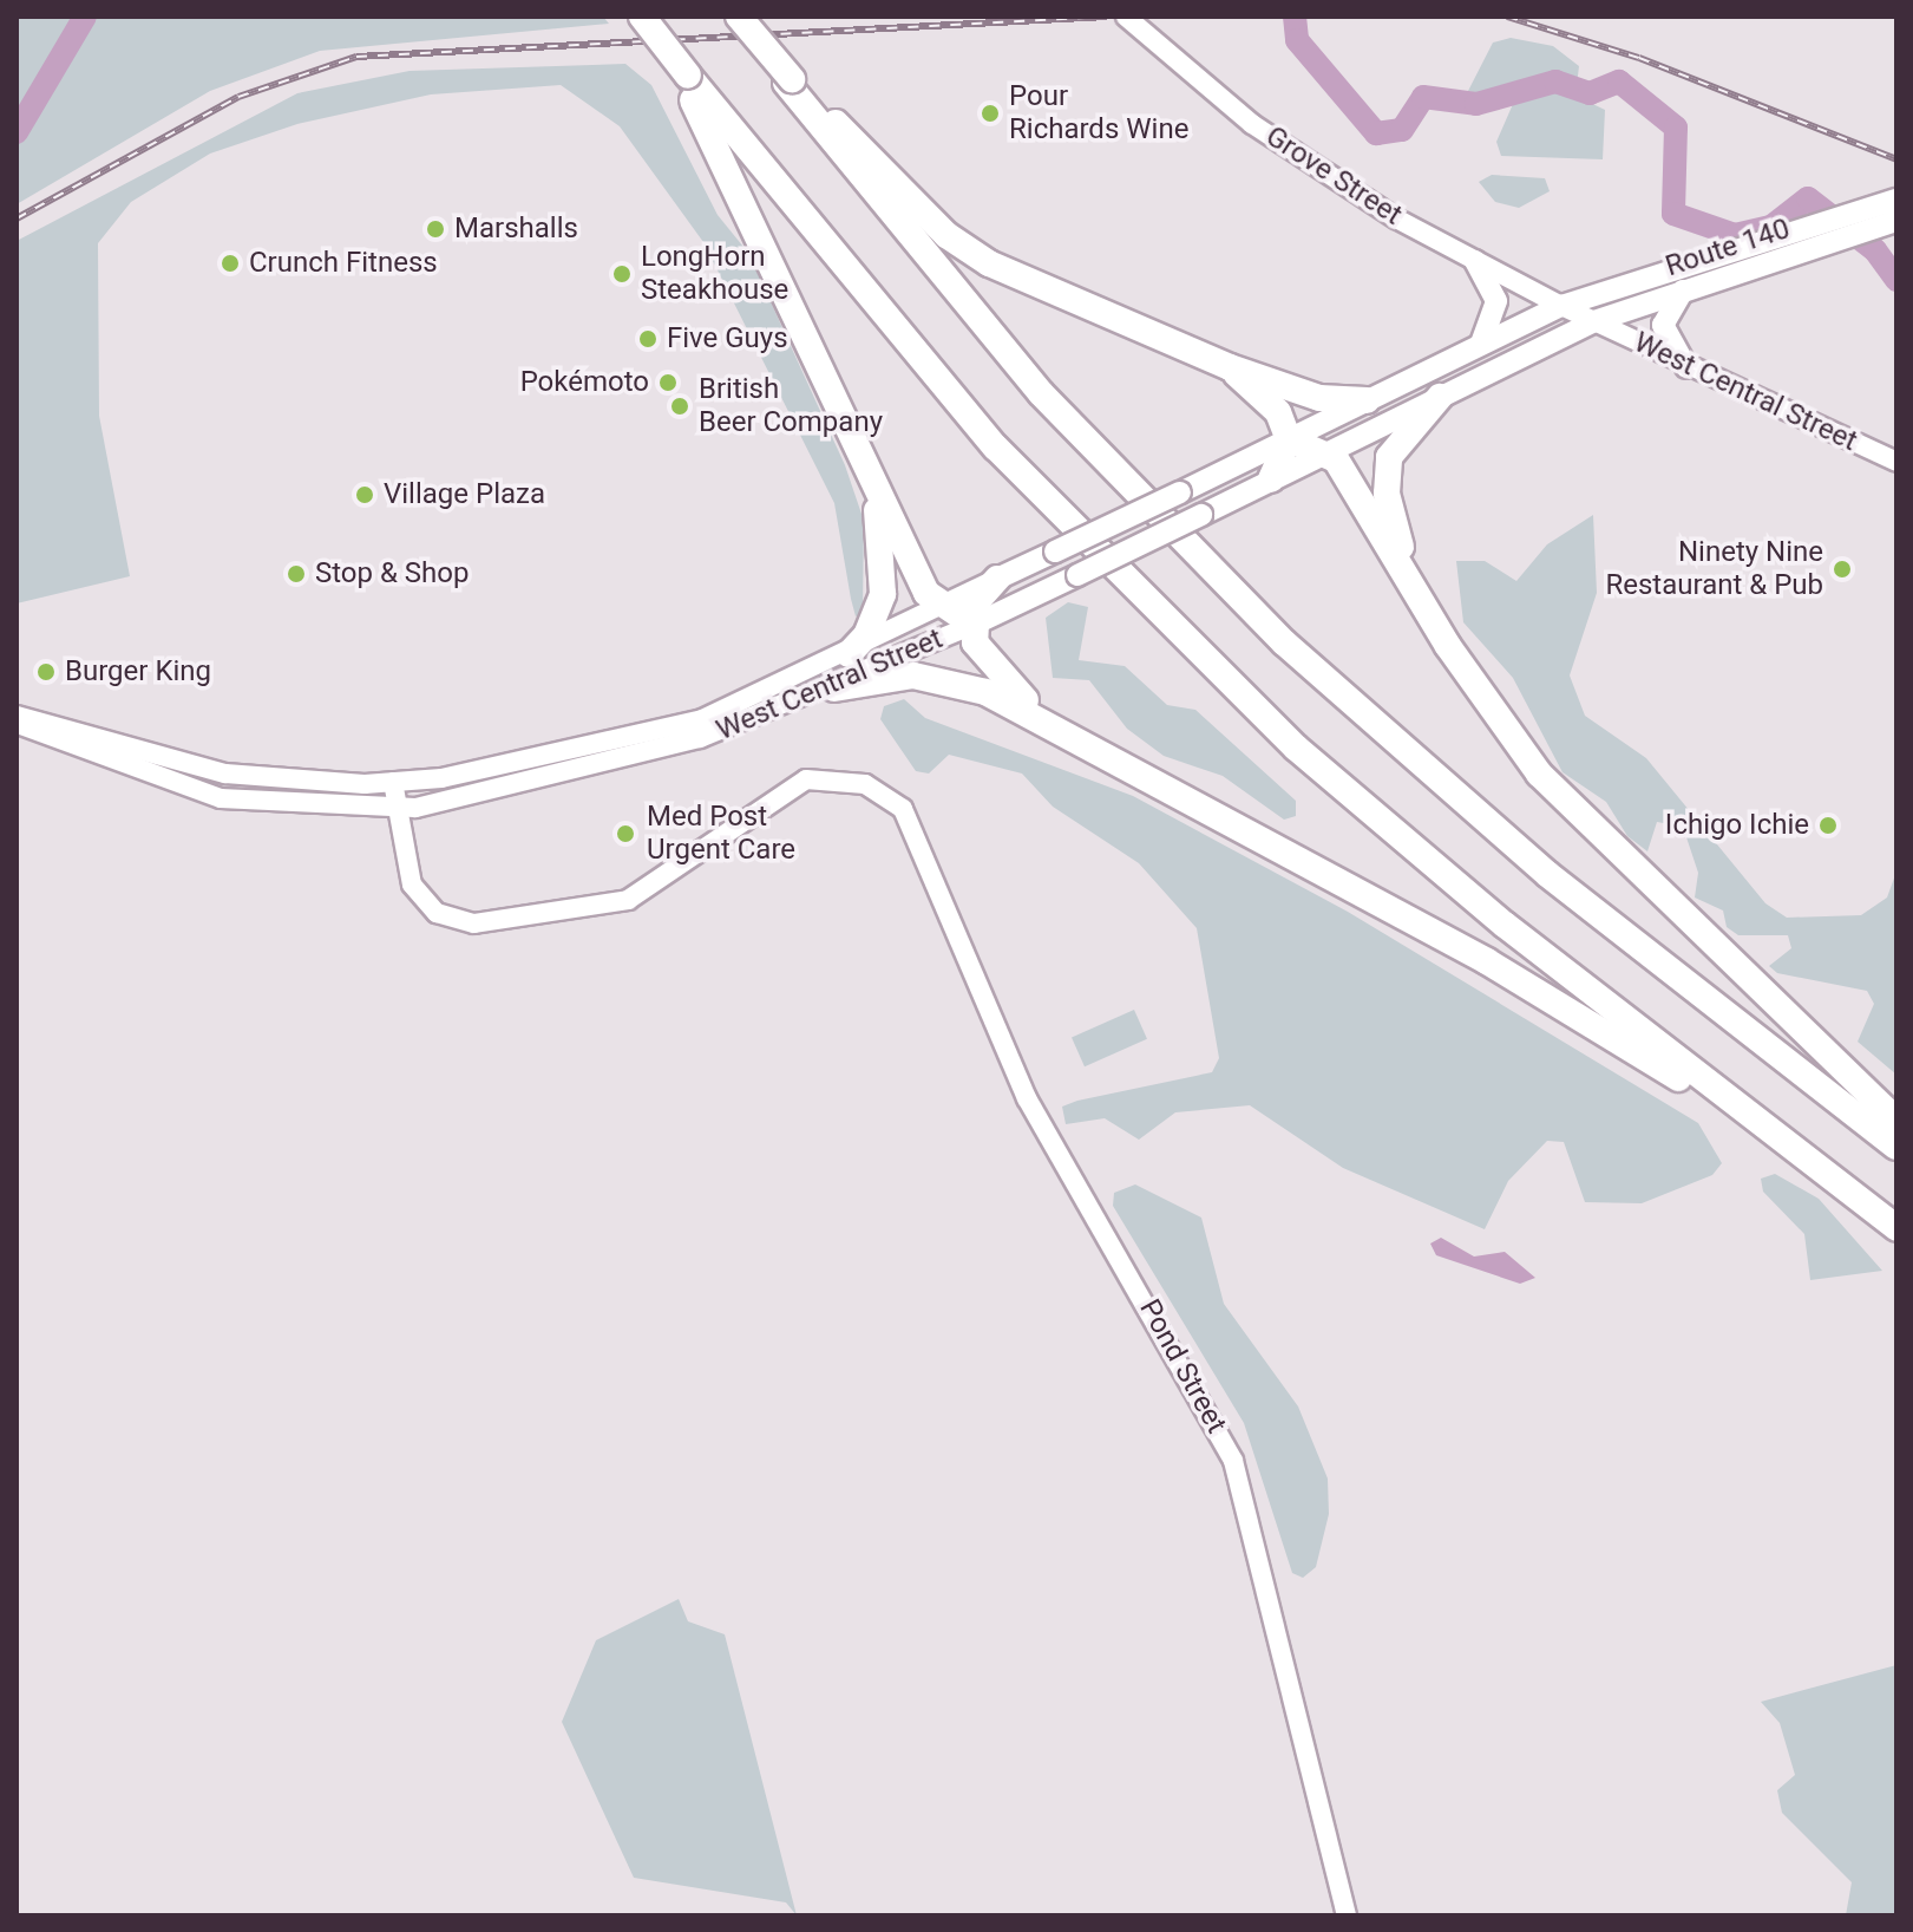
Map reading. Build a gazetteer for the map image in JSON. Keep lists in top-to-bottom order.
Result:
{
  "streets": {
    "main road": [
      "Grove Street",
      "Route 140",
      "West Central Street",
      "Pond Street"
    ]
  },
  "crossings": [
    ["Grove Street", "Route 140"],
    ["Grove Street", "West Central Street"],
    ["Route 140", "West Central Street"],
    ["West Central Street", "Pond Street"]
  ],
  "places": [
    "Pour Richards Wine",
    "Marshalls",
    "Crunch Fitness",
    "LongHorn Steakhouse",
    "Five Guys",
    "Pokémoto",
    "British Beer Company",
    "Village Plaza",
    "Ninety Nine Restaurant & Pub",
    "Stop & Shop",
    "Burger King",
    "Ichigo Ichie",
    "Med Post Urgent Care"
  ]
}
